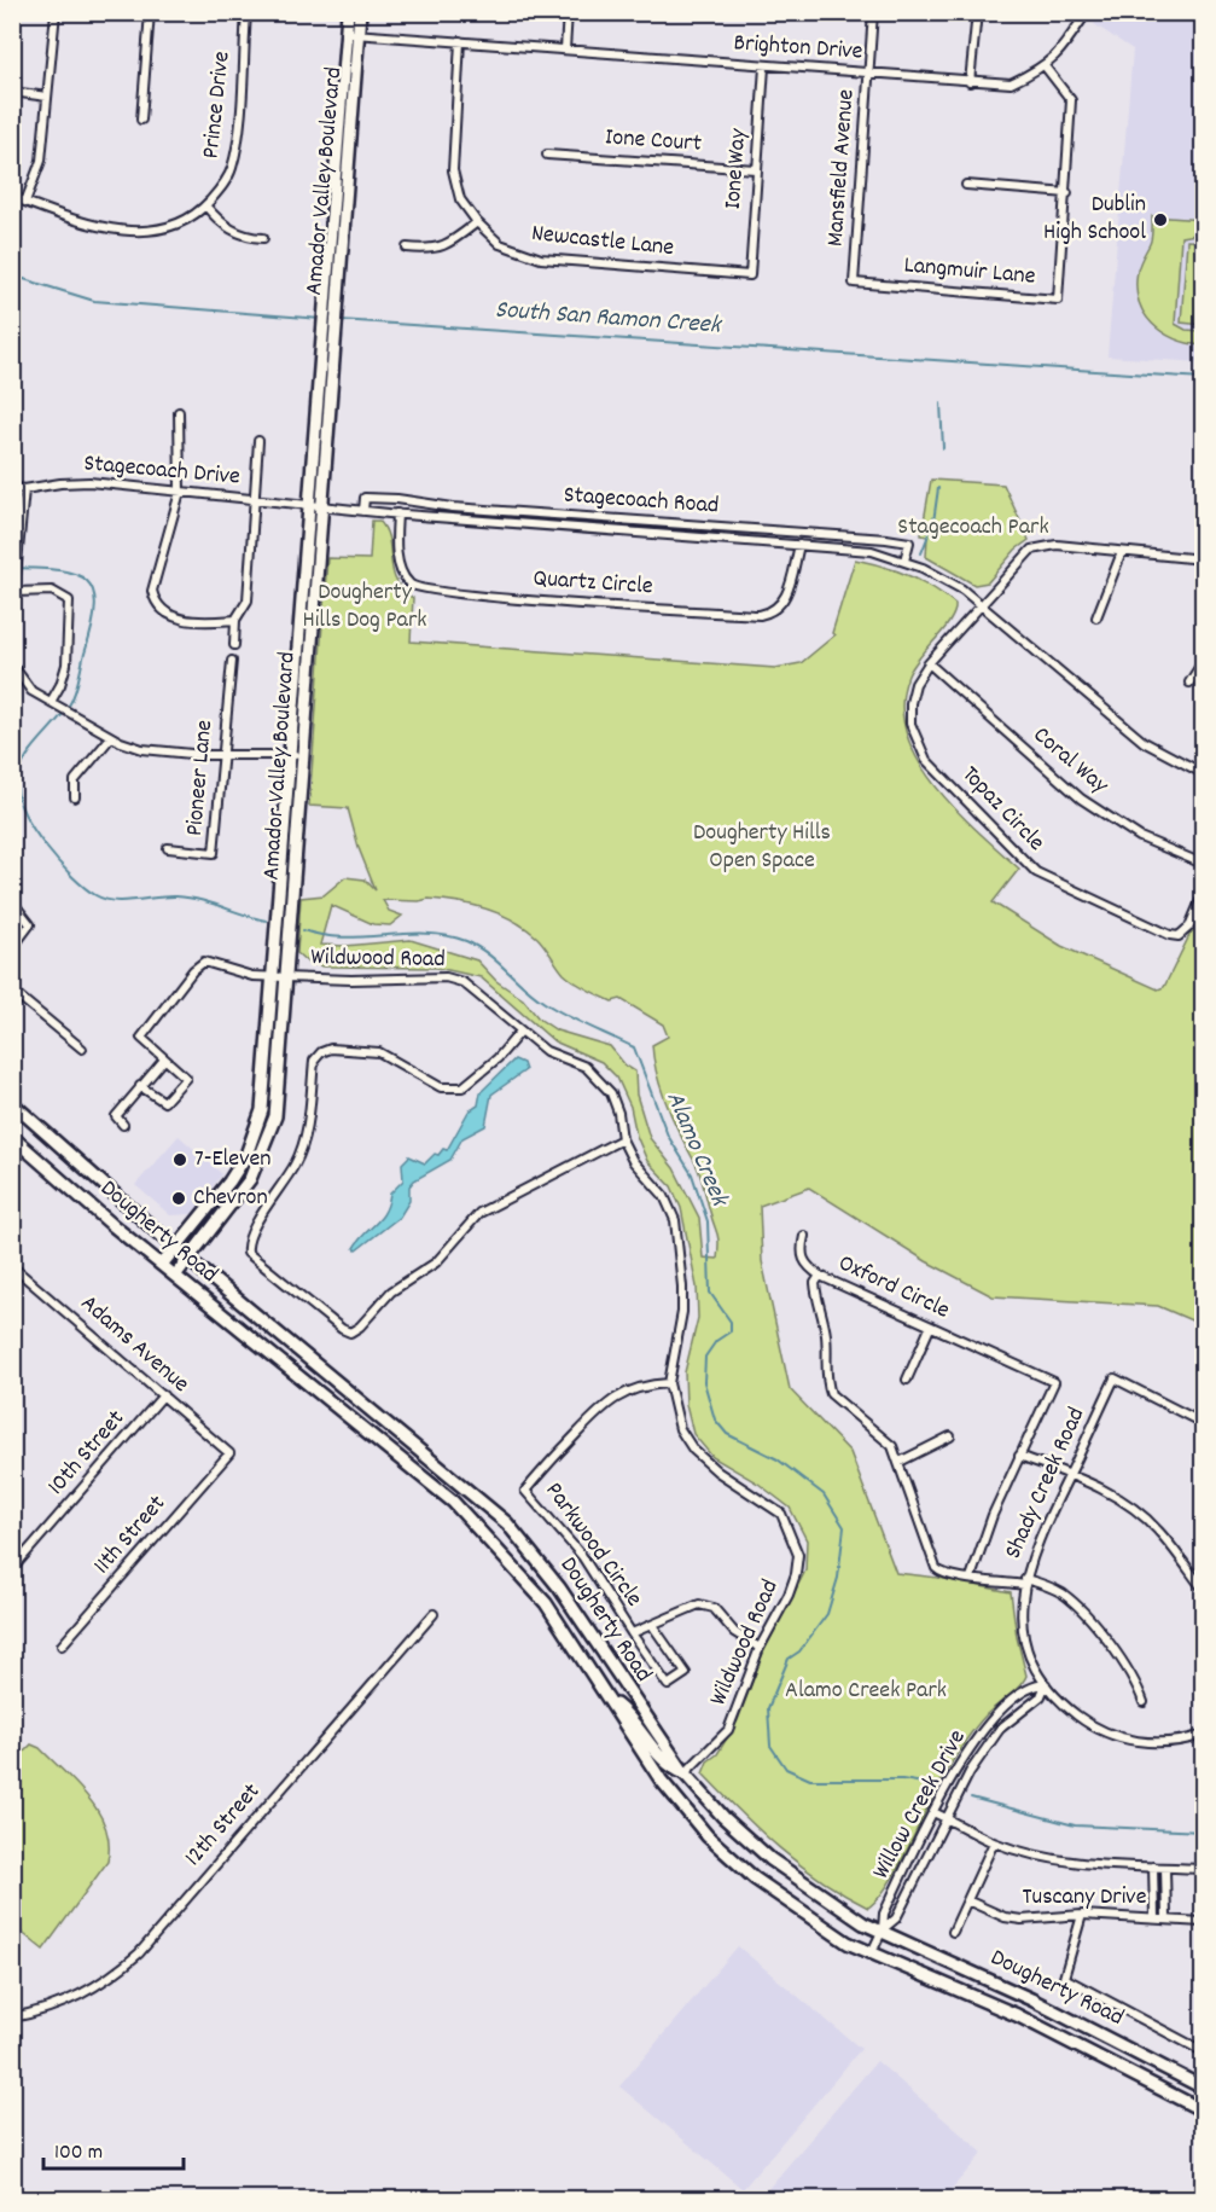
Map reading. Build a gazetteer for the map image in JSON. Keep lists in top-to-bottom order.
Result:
{
  "streets": {
    "main road": ["Amador Valley Boulevard", "Dougherty Road"],
    "street": [
      "Brighton Drive",
      "Prince Drive",
      "Ione Court",
      "Mansfield Avenue",
      "Ione Way",
      "Newcastle Lane",
      "Langmuir Lane",
      "Stagecoach Drive",
      "Stagecoach Road",
      "Quartz Circle",
      "Coral Way",
      "Pioneer Lane",
      "Topaz Circle",
      "Wildwood Road",
      "Oxford Circle",
      "Adams Avenue",
      "10th Street",
      "Shady Creek Road",
      "11th Street",
      "Parkwood Circle",
      "Willow Creek Drive",
      "12th Street",
      "Tuscany Drive"
    ]
  },
  "crossings": [
    ["Brighton Drive", "Mansfield Avenue"],
    ["Brighton Drive", "Ione Way"],
    ["Brighton Drive", "Amador Valley Boulevard"],
    ["Brighton Drive", "Newcastle Lane"],
    ["Brighton Drive", "Langmuir Lane"],
    ["Ione Court", "Ione Way"],
    ["Mansfield Avenue", "Langmuir Lane"],
    ["Ione Way", "Newcastle Lane"],
    ["Amador Valley Boulevard", "Stagecoach Drive"],
    ["Amador Valley Boulevard", "Stagecoach Road"],
    ["Amador Valley Boulevard", "Wildwood Road"],
    ["Amador Valley Boulevard", "Dougherty Road"],
    ["Stagecoach Drive", "Stagecoach Road"],
    ["Stagecoach Road", "Quartz Circle"],
    ["Stagecoach Road", "Topaz Circle"],
    ["Coral Way", "Topaz Circle"],
    ["Wildwood Road", "Dougherty Road"],
    ["Wildwood Road", "Parkwood Circle"],
    ["Dougherty Road", "Willow Creek Drive"],
    ["Oxford Circle", "Shady Creek Road"],
    ["Adams Avenue", "10th Street"],
    ["Adams Avenue", "11th Street"],
    ["Shady Creek Road", "Willow Creek Drive"]
  ],
  "water": ["South San Ramon Creek", "Alamo Creek"],
  "parks": [
    "Stagecoach Park",
    "Dougherty Hills Dog Park",
    "Dougherty Hills Open Space",
    "Alamo Creek Park"
  ],
  "places": ["Dublin High School", "7-Eleven", "Chevron"],
  "scale_bar": "100 m"
}
